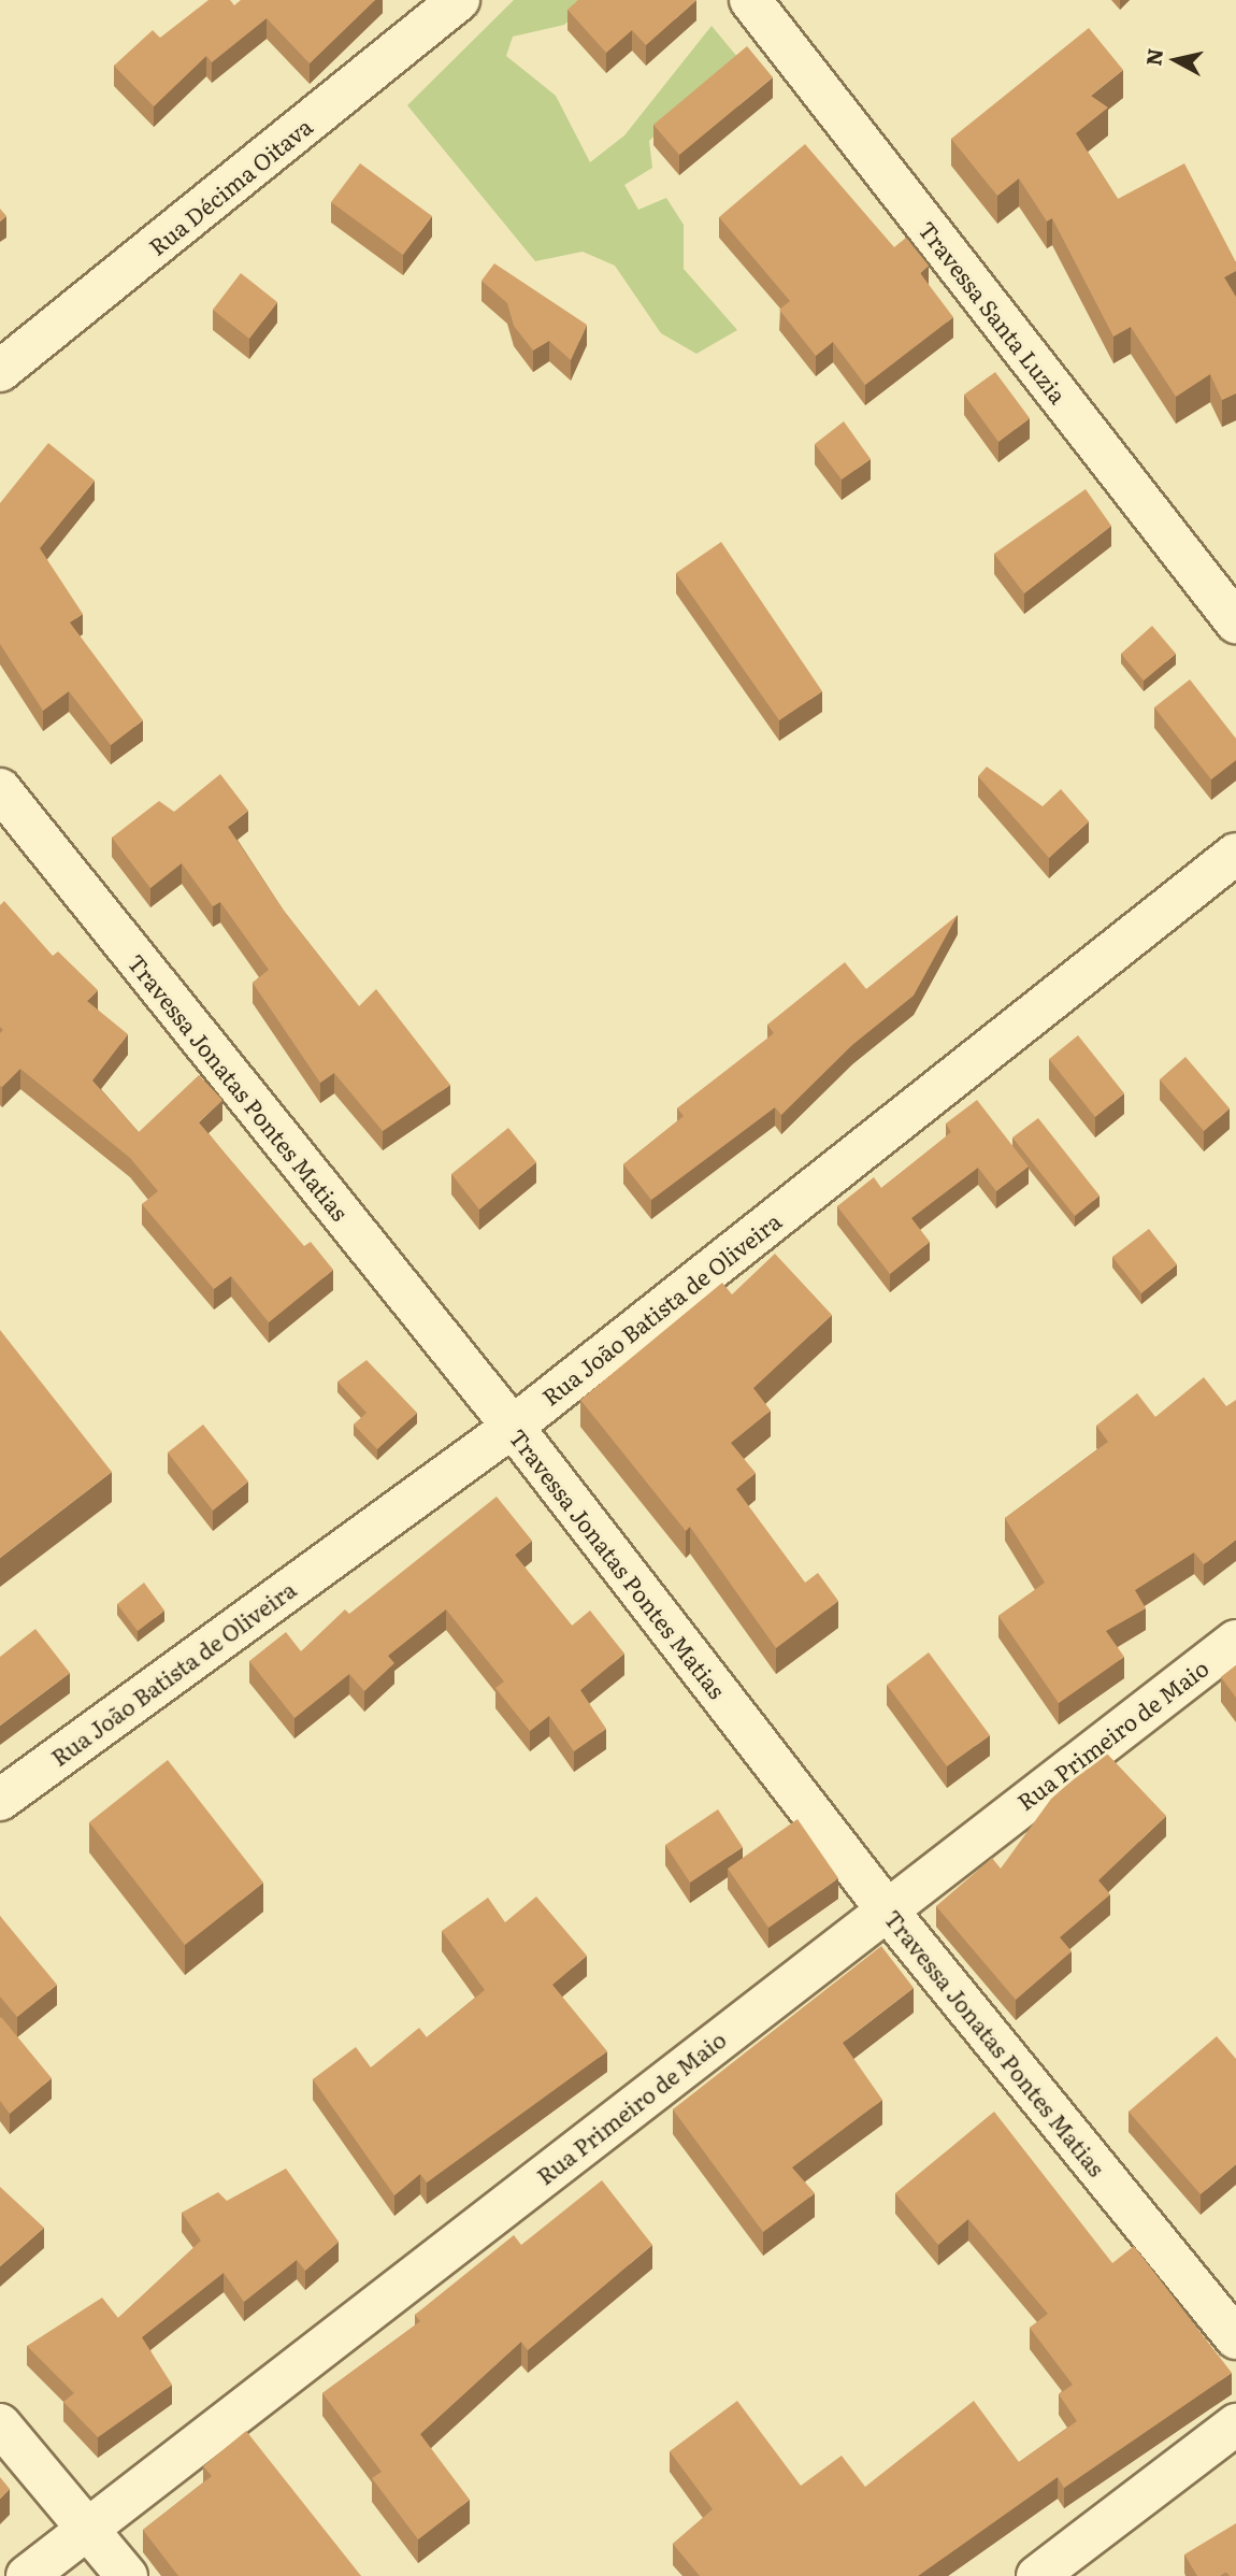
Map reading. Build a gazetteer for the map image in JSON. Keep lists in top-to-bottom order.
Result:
{
  "streets": {
    "street": [
      "Rua Décima Oitava",
      "Travessa Santa Luzia",
      "Travessa Jonatas Pontes Matias",
      "Rua João Batista de Oliveira",
      "Rua Primeiro de Maio"
    ]
  },
  "crossings": [
    ["Travessa Jonatas Pontes Matias", "Rua João Batista de Oliveira"],
    ["Travessa Jonatas Pontes Matias", "Rua Primeiro de Maio"]
  ],
  "north": "left"
}
